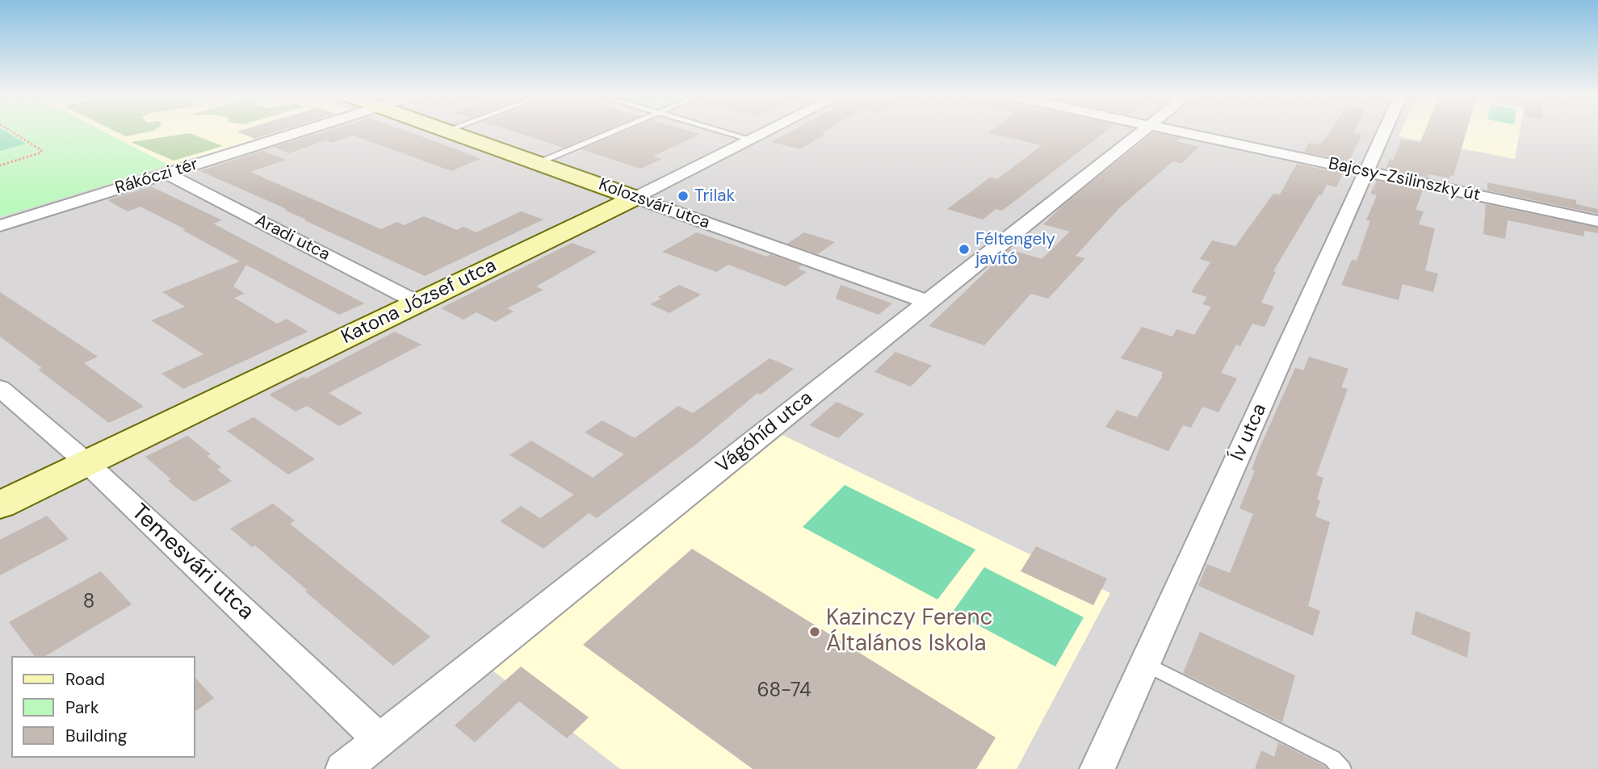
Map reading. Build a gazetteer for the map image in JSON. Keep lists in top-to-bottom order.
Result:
{
  "streets": {
    "street": [
      "Rákóczi tér",
      "Bajcsy-Zsilinszky út",
      "Kolozsvári utca",
      "Aradi utca",
      "Katona József utca",
      "Vágóhíd utca",
      "Ív utca",
      "Temesvári utca"
    ]
  },
  "crossings": [
    ["Rákóczi tér", "Aradi utca"],
    ["Bajcsy-Zsilinszky út", "Ív utca"],
    ["Kolozsvári utca", "Katona József utca"],
    ["Kolozsvári utca", "Vágóhíd utca"],
    ["Aradi utca", "Katona József utca"],
    ["Katona József utca", "Temesvári utca"],
    ["Vágóhíd utca", "Temesvári utca"]
  ],
  "places": ["Trilak", "Féltengely javító", "Kazinczy Ferenc Általános Iskola"],
  "house_numbers": ["8", "68-74"],
  "legend": ["Road", "Park", "Building"]
}
